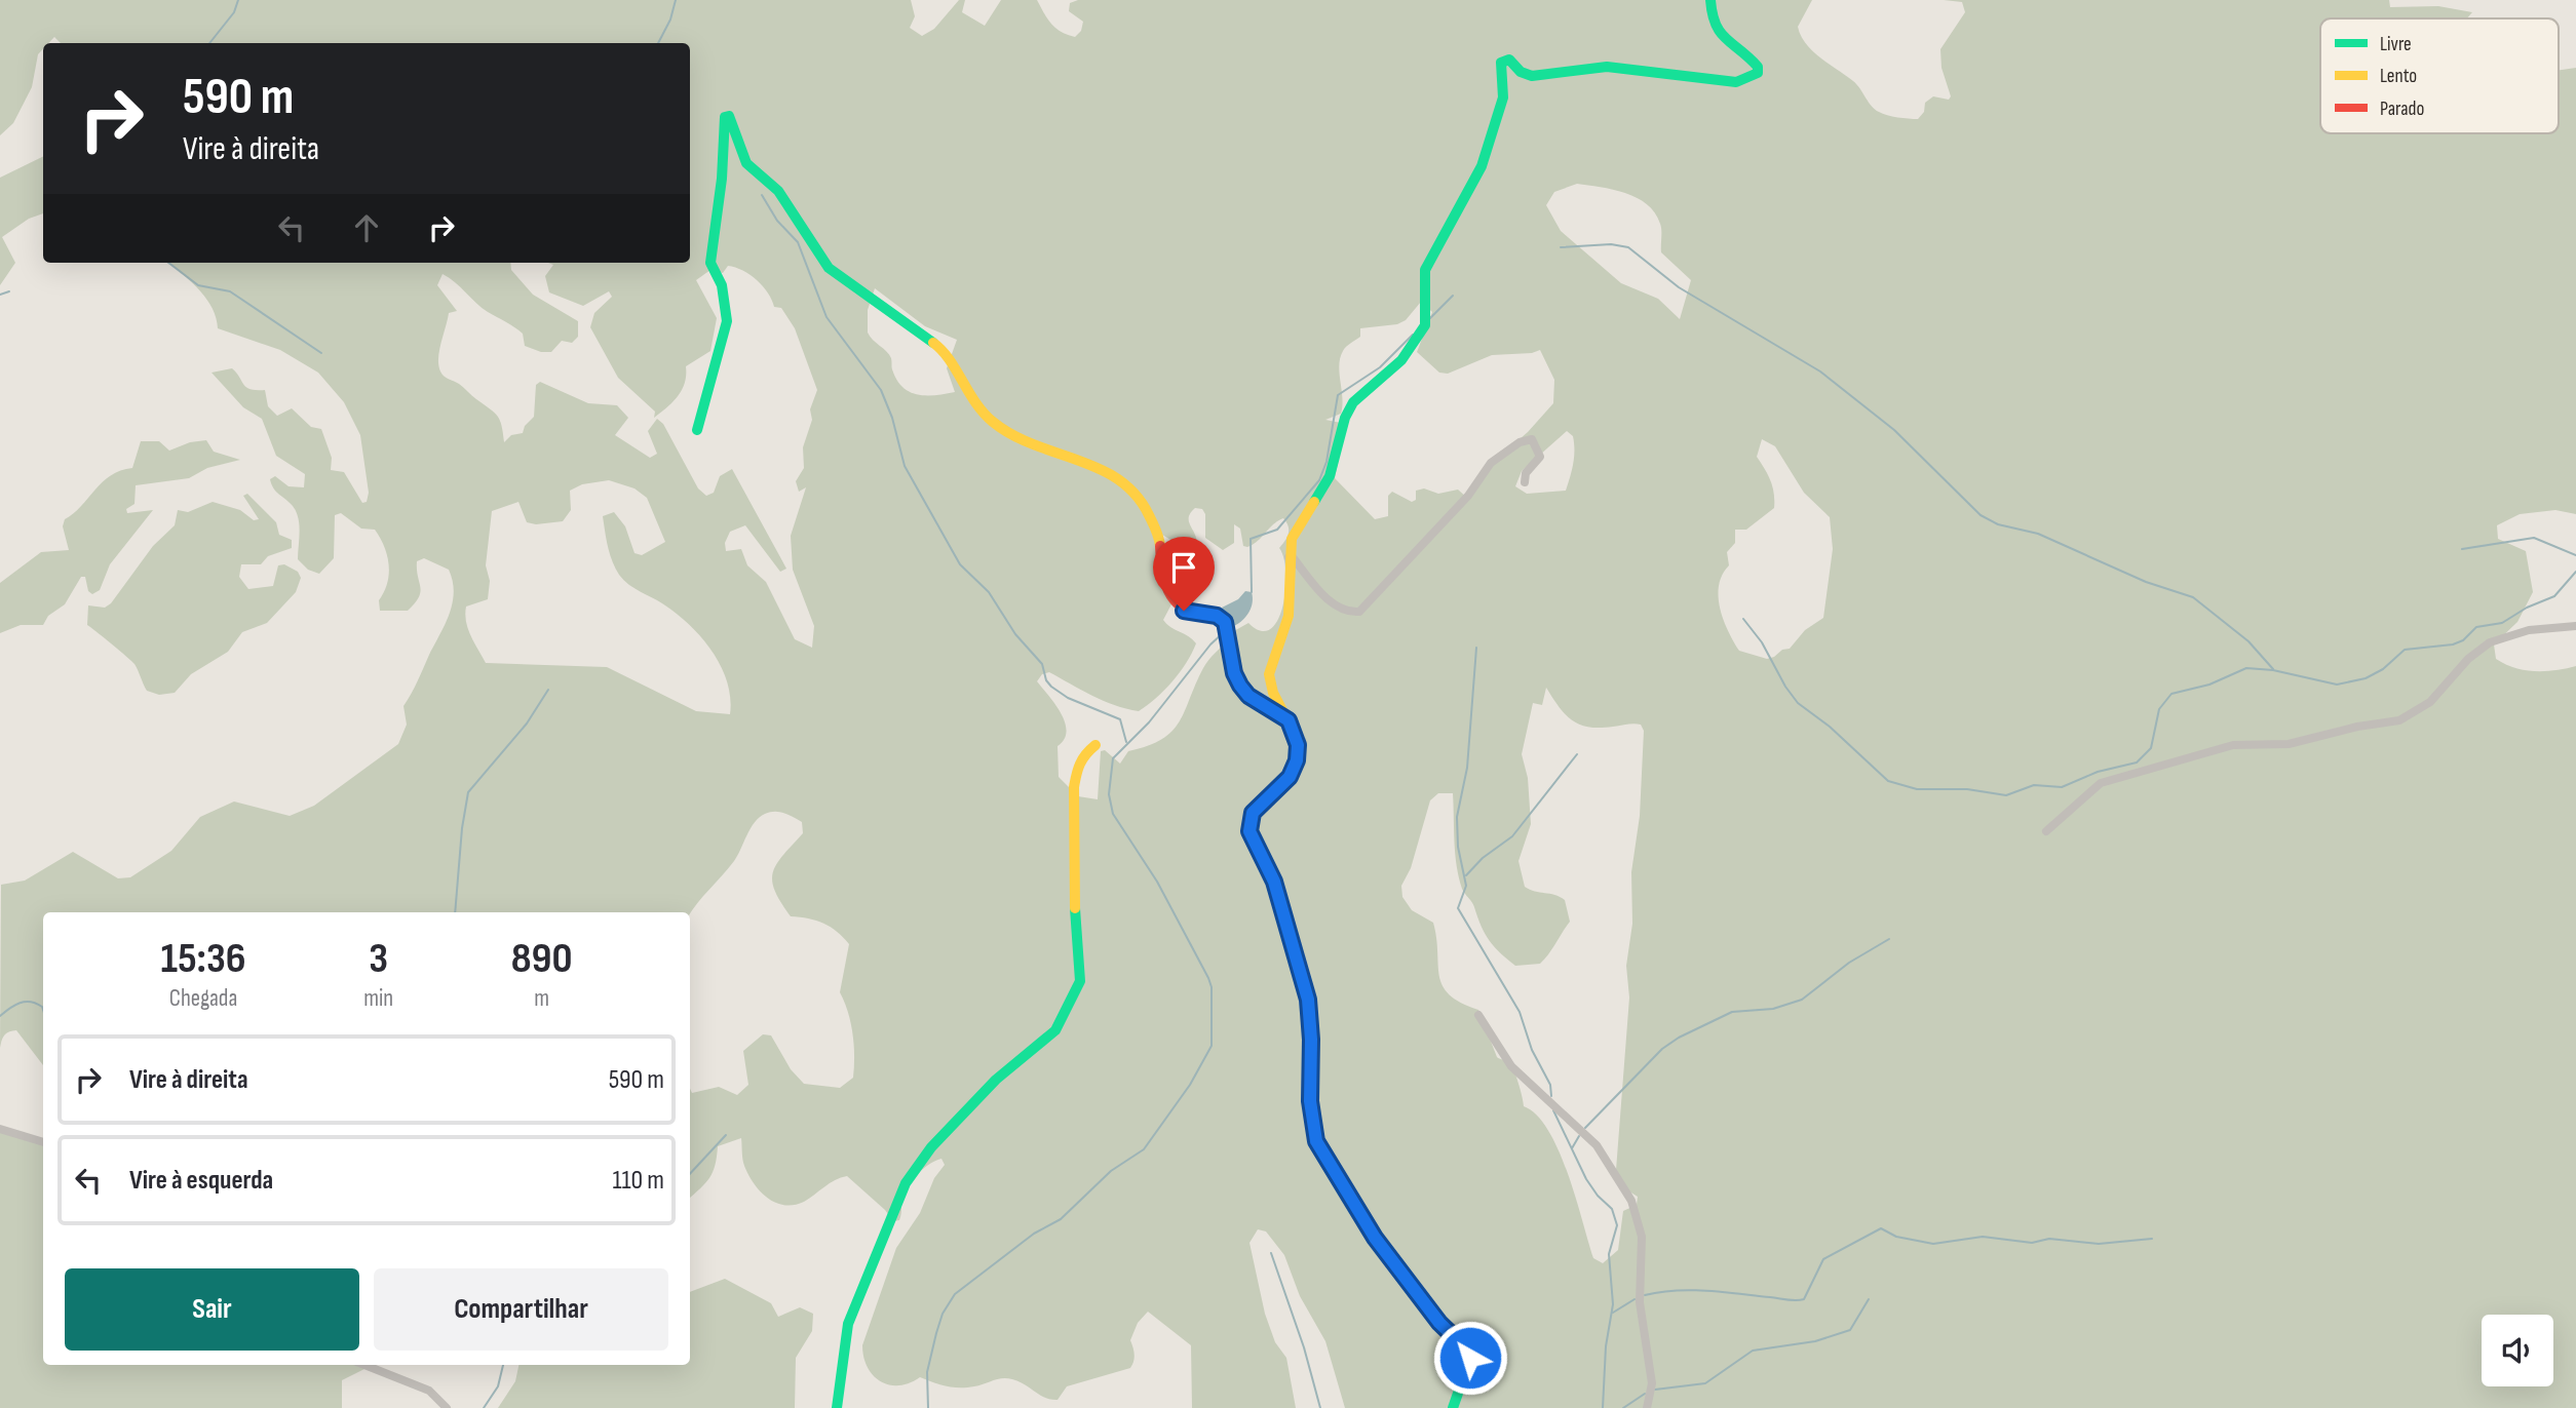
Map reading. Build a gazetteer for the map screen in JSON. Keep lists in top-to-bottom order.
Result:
{
  "legend": ["Livre", "Lento", "Parado"],
  "page": {
    "turn": ["590 m", "Vire à direita"],
    "eta": [
      "15:36",
      "Chegada",
      "3",
      "min",
      "890",
      "m"
    ],
    "list": [
      {
        "name": "Vire à direita",
        "value": "590 m"
      },
      {
        "name": "Vire à esquerda",
        "value": "110 m"
      }
    ],
    "buttons": ["Sair", "Compartilhar"]
  }
}
